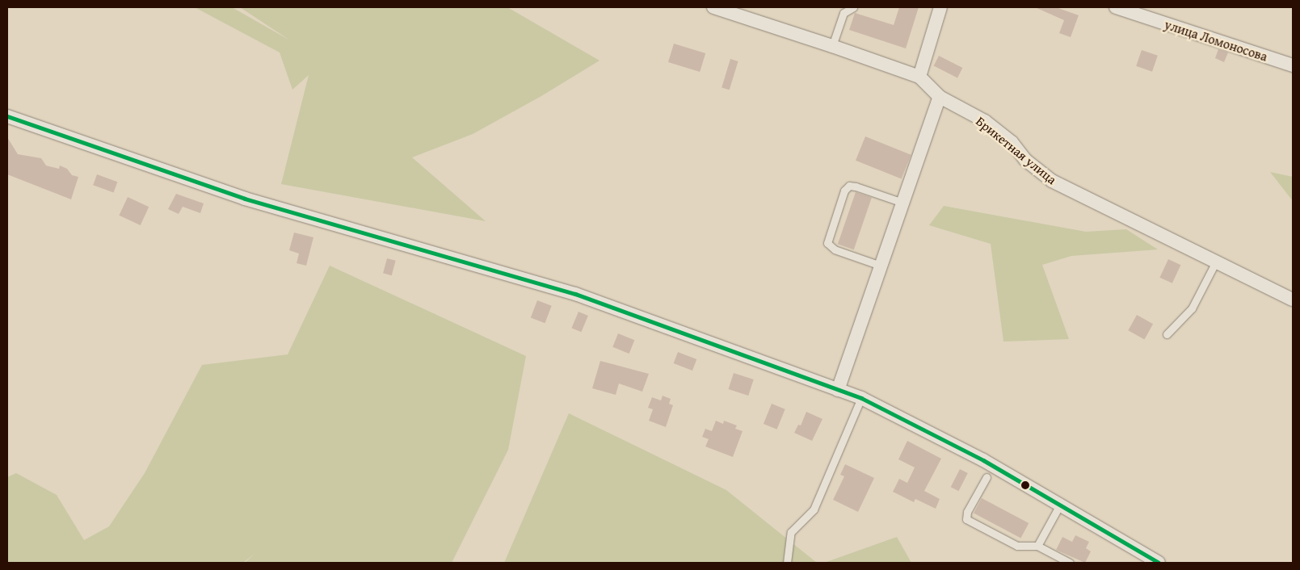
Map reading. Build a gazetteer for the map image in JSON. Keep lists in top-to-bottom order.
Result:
{
  "streets": {
    "street": ["улица Ломоносова", "Брикетная улица"]
  }
}
